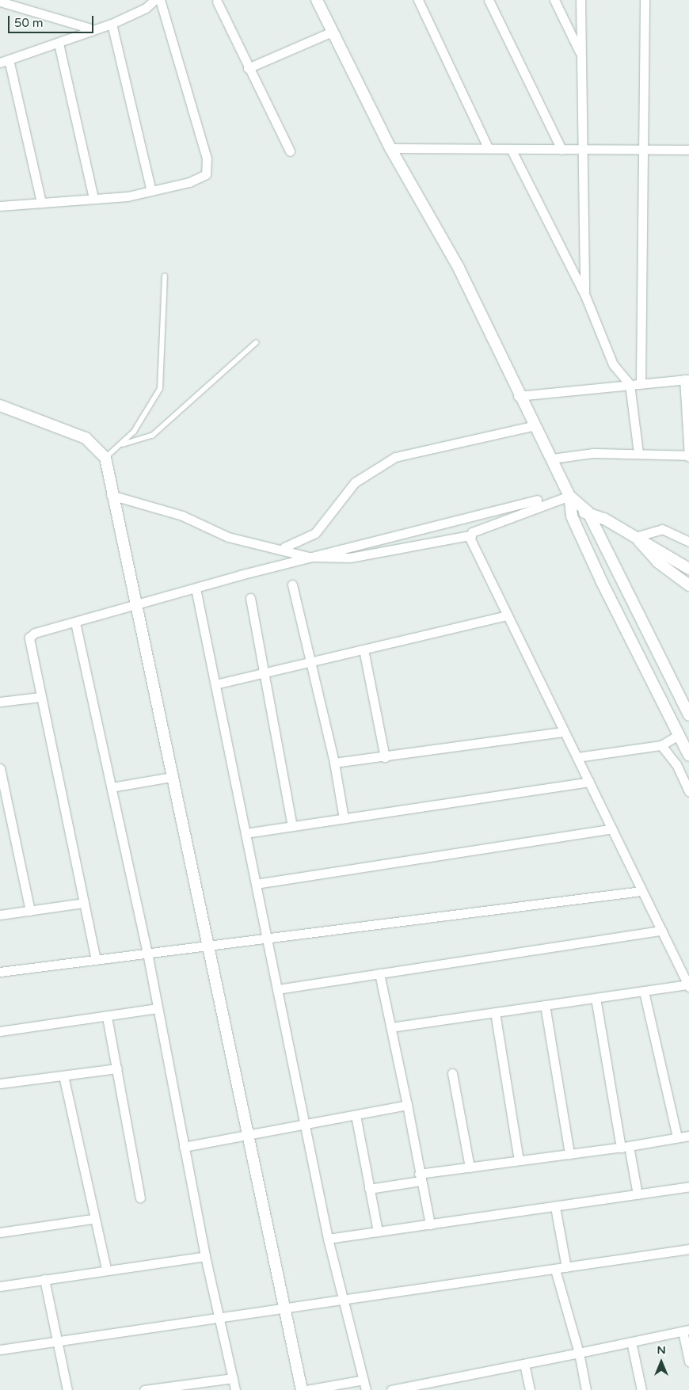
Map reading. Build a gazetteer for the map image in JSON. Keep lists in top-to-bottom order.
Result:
{
  "scale_bar": "50 m",
  "north": "top"
}
